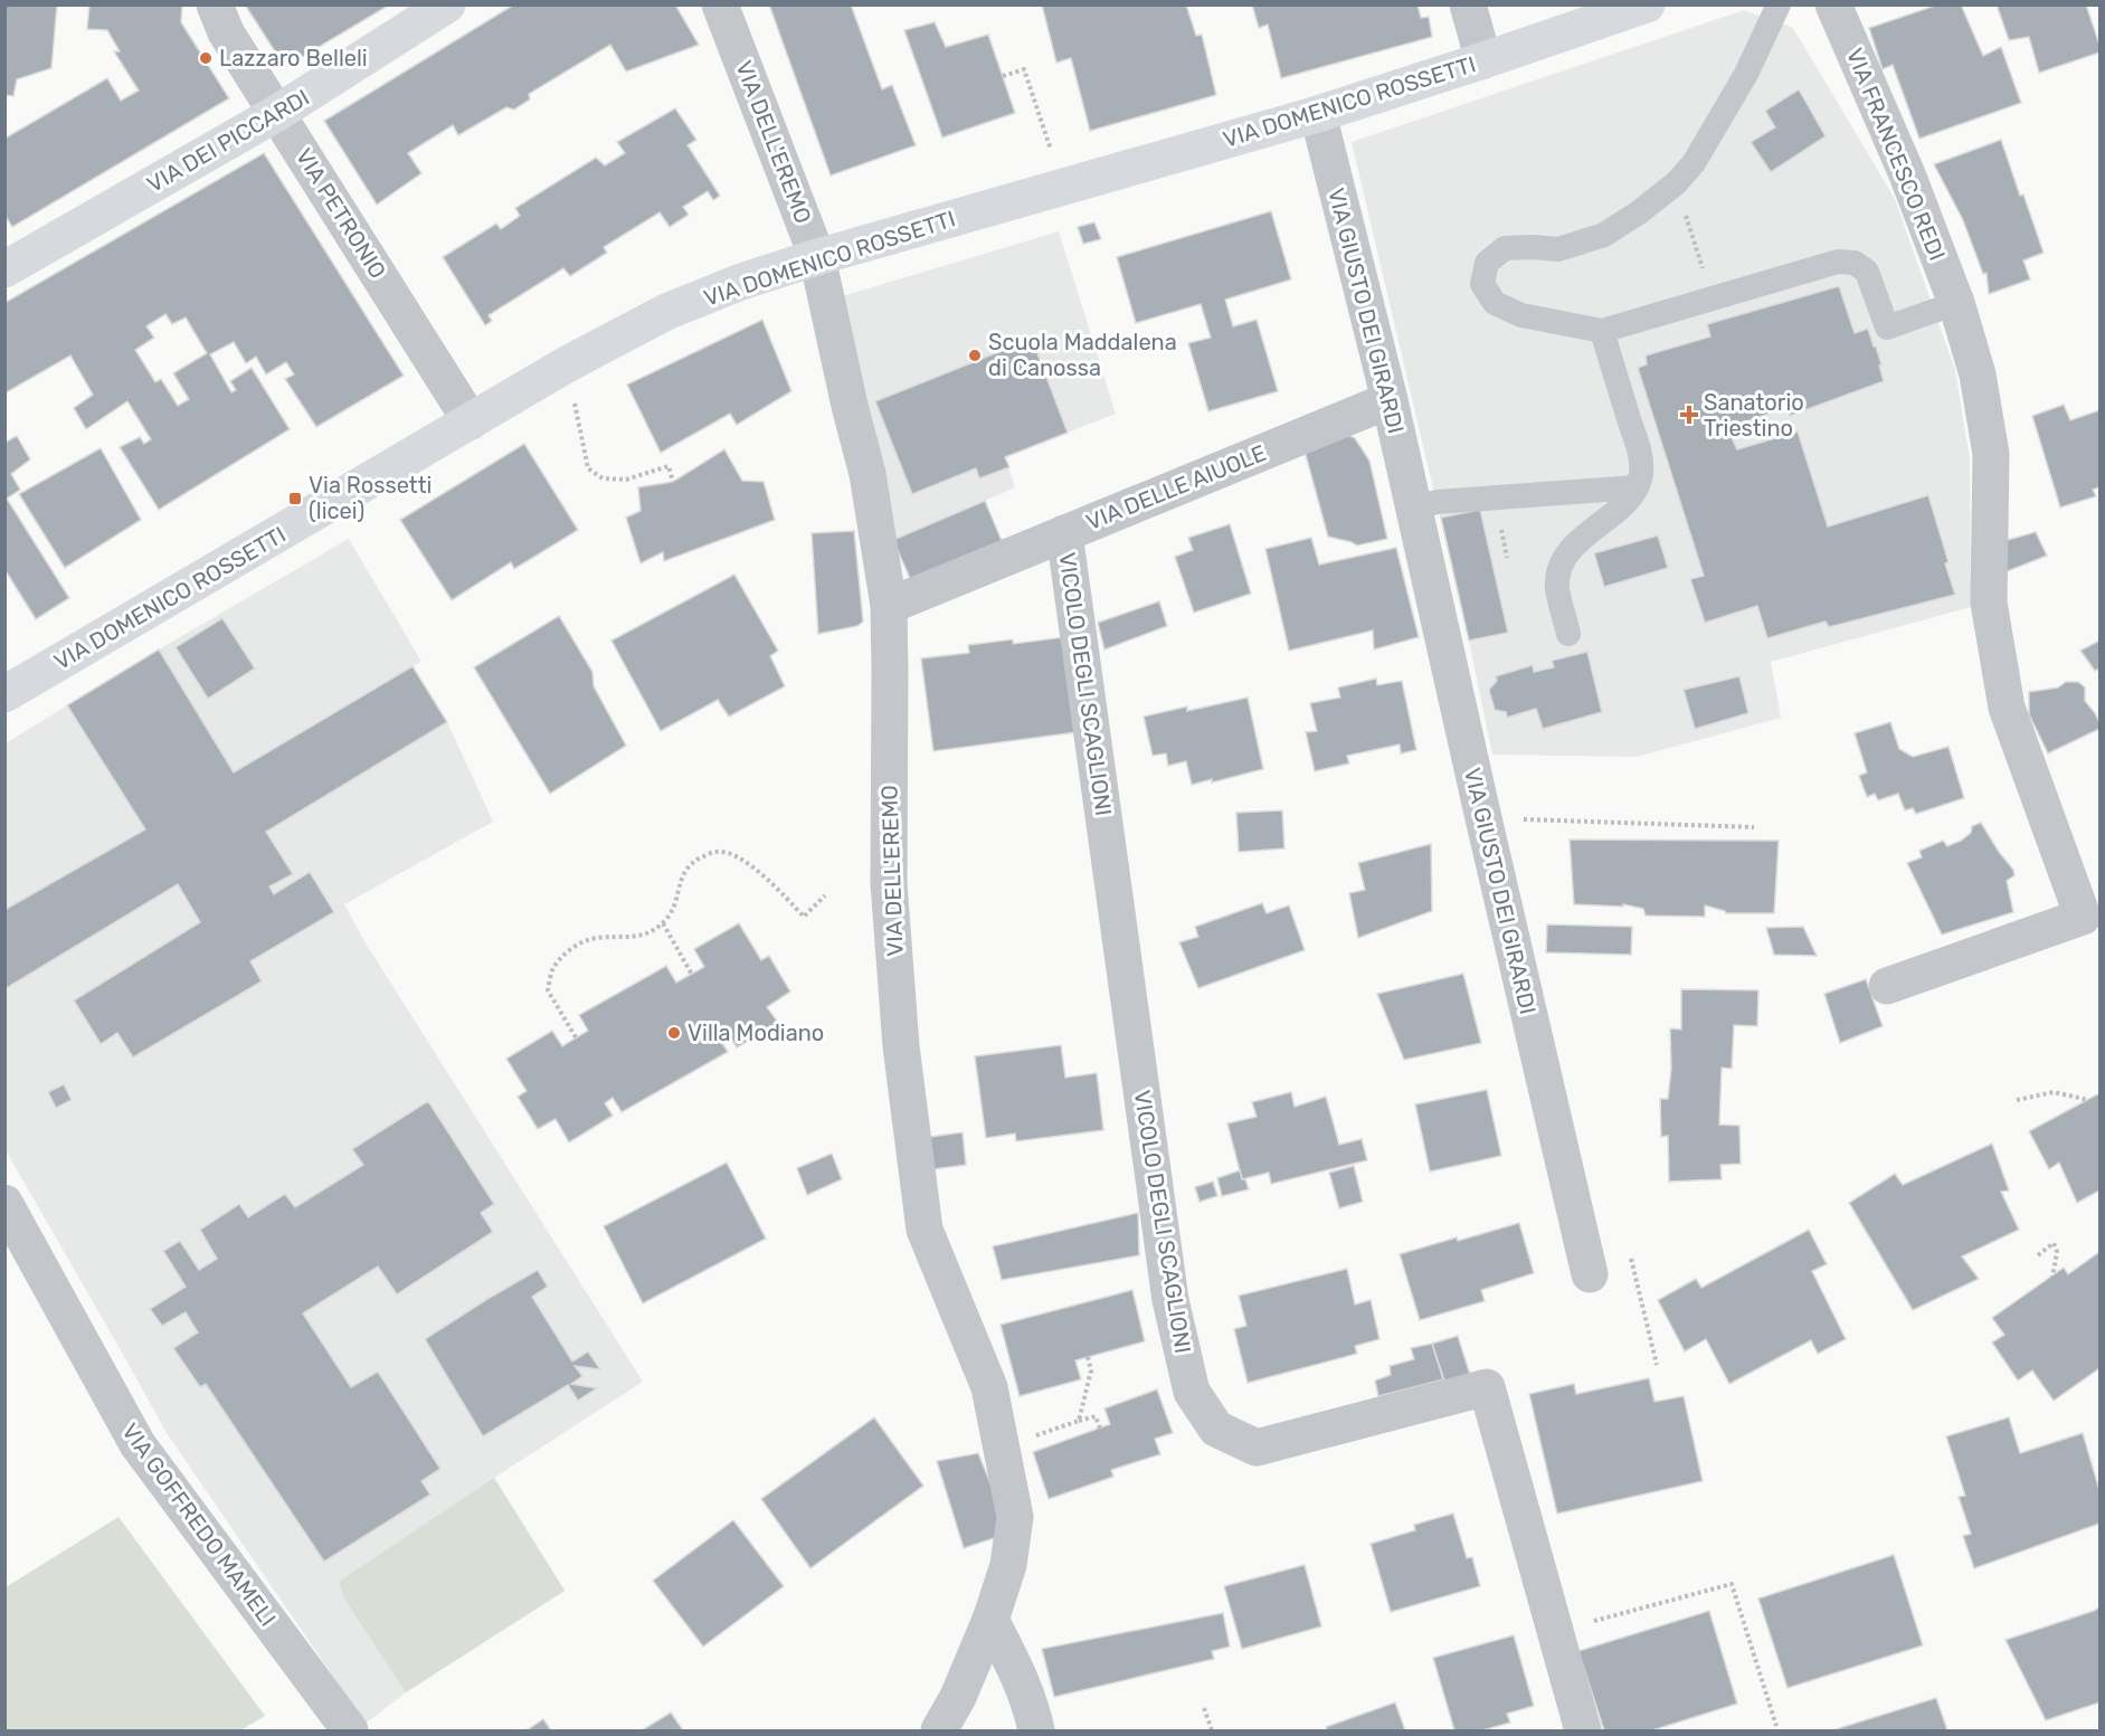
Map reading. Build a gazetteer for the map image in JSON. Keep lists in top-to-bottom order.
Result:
{
  "streets": {
    "main road": ["VIA DOMENICO ROSSETTI", "VIA DEI PICCARDI"],
    "street": [
      "VIA DELL'EREMO",
      "VIA FRANCESCO REDI",
      "VIA PETRONIO",
      "VIA GIUSTO DEI GIRARDI",
      "VIA DELLE AIUOLE",
      "VICOLO DEGLI SCAGLIONI",
      "VIA GOFFREDO MAMELI"
    ]
  },
  "crossings": [
    ["VIA DOMENICO ROSSETTI", "VIA DELL'EREMO"],
    ["VIA DOMENICO ROSSETTI", "VIA PETRONIO"],
    ["VIA DOMENICO ROSSETTI", "VIA GIUSTO DEI GIRARDI"],
    ["VIA DEI PICCARDI", "VIA PETRONIO"],
    ["VIA DELL'EREMO", "VIA DELLE AIUOLE"],
    ["VIA GIUSTO DEI GIRARDI", "VIA DELLE AIUOLE"],
    ["VIA DELLE AIUOLE", "VICOLO DEGLI SCAGLIONI"]
  ],
  "places": {
    "other": ["Lazzaro Belleli", "Scuola Maddalena di Canossa", "Villa Modiano"],
    "health": ["Sanatorio Triestino"],
    "transit": ["Via Rossetti (licei)"]
  }
}
